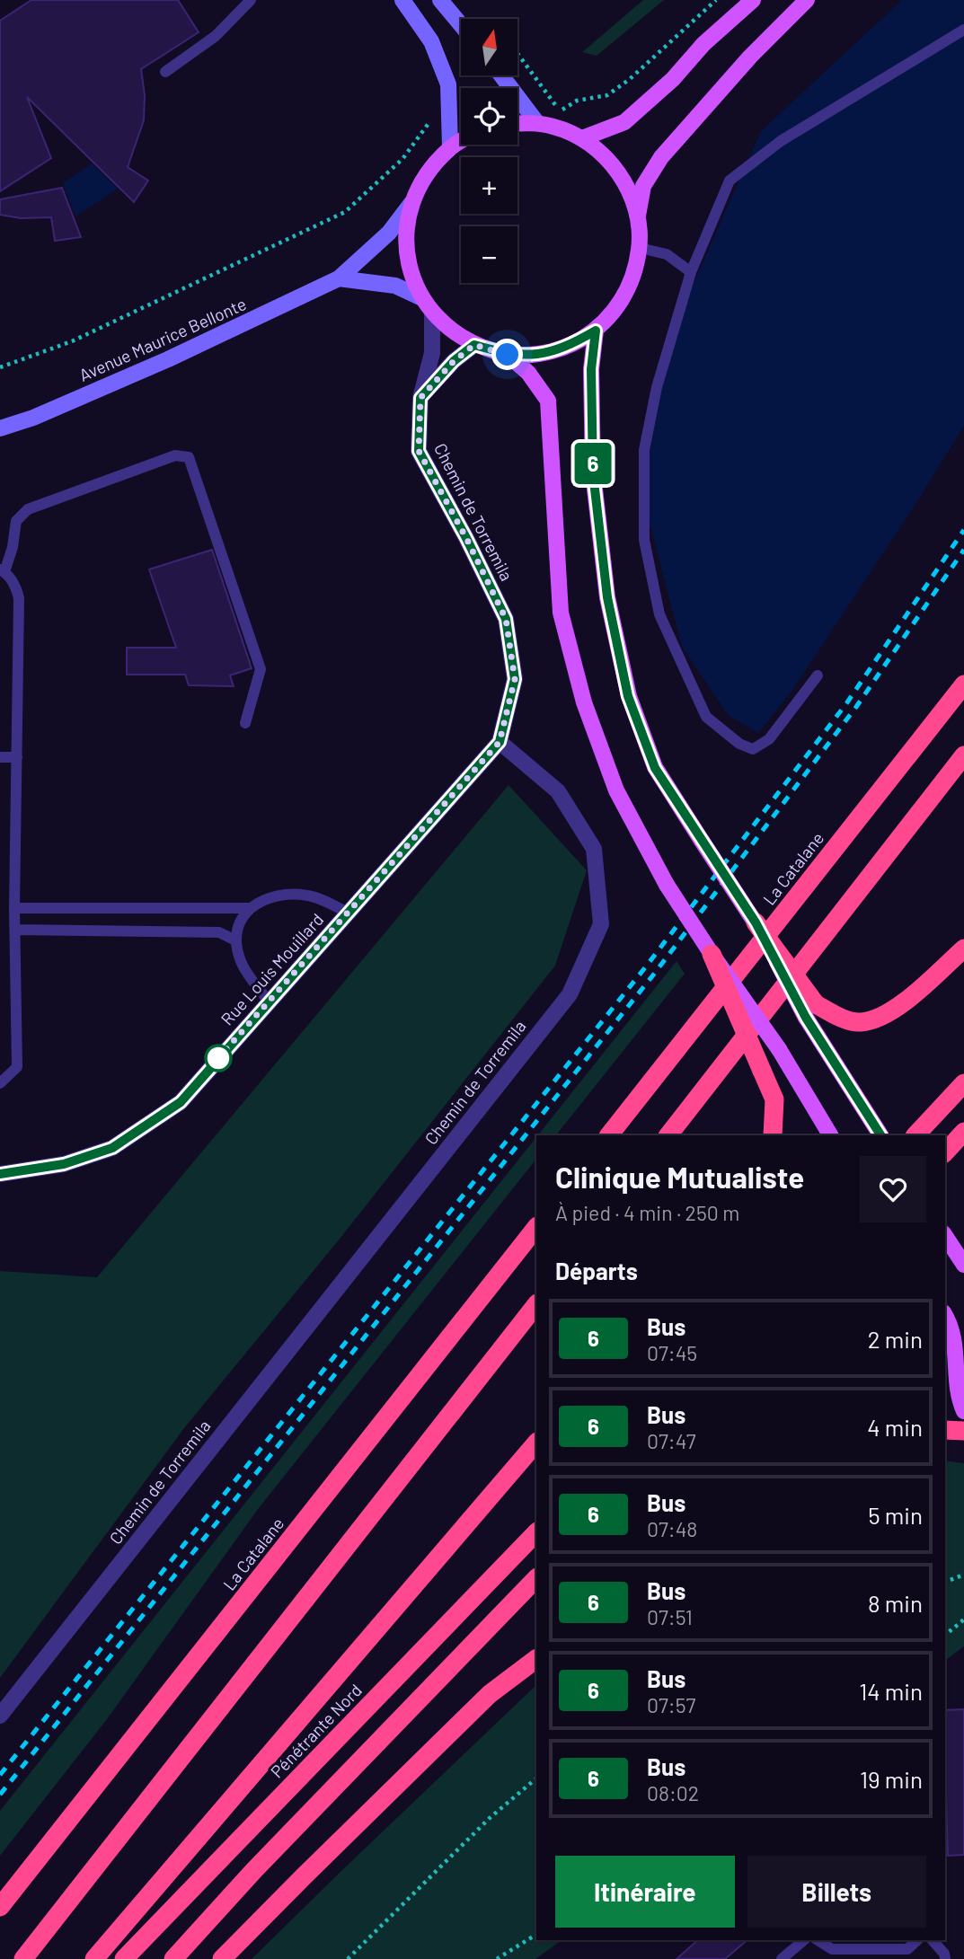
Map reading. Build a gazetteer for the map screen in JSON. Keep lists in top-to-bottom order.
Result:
{
  "streets": {
    "highway": ["La Catalane", "Pénétrante Nord"],
    "main road": ["Avenue Maurice Bellonte"],
    "street": ["Chemin de Torremila", "Rue Louis Mouillard"]
  },
  "crossings": [
    ["Chemin de Torremila", "Rue Louis Mouillard"]
  ],
  "lines": ["bus line 6"],
  "north": "top",
  "page": {
    "on_map": "6",
    "map_buttons": ["+", "−"],
    "heading": [
      ["Clinique Mutualiste", "À pied · 4 min · 250 m"],
      "Départs"
    ],
    "list": [
      {
        "mark": "6",
        "name": "Bus",
        "note": "07:45",
        "value": "2 min"
      },
      {
        "mark": "6",
        "name": "Bus",
        "note": "07:47",
        "value": "4 min"
      },
      {
        "mark": "6",
        "name": "Bus",
        "note": "07:48",
        "value": "5 min"
      },
      {
        "mark": "6",
        "name": "Bus",
        "note": "07:51",
        "value": "8 min"
      },
      {
        "mark": "6",
        "name": "Bus",
        "note": "07:57",
        "value": "14 min"
      },
      {
        "mark": "6",
        "name": "Bus",
        "note": "08:02",
        "value": "19 min"
      }
    ],
    "buttons": ["Itinéraire", "Billets"]
  }
}
